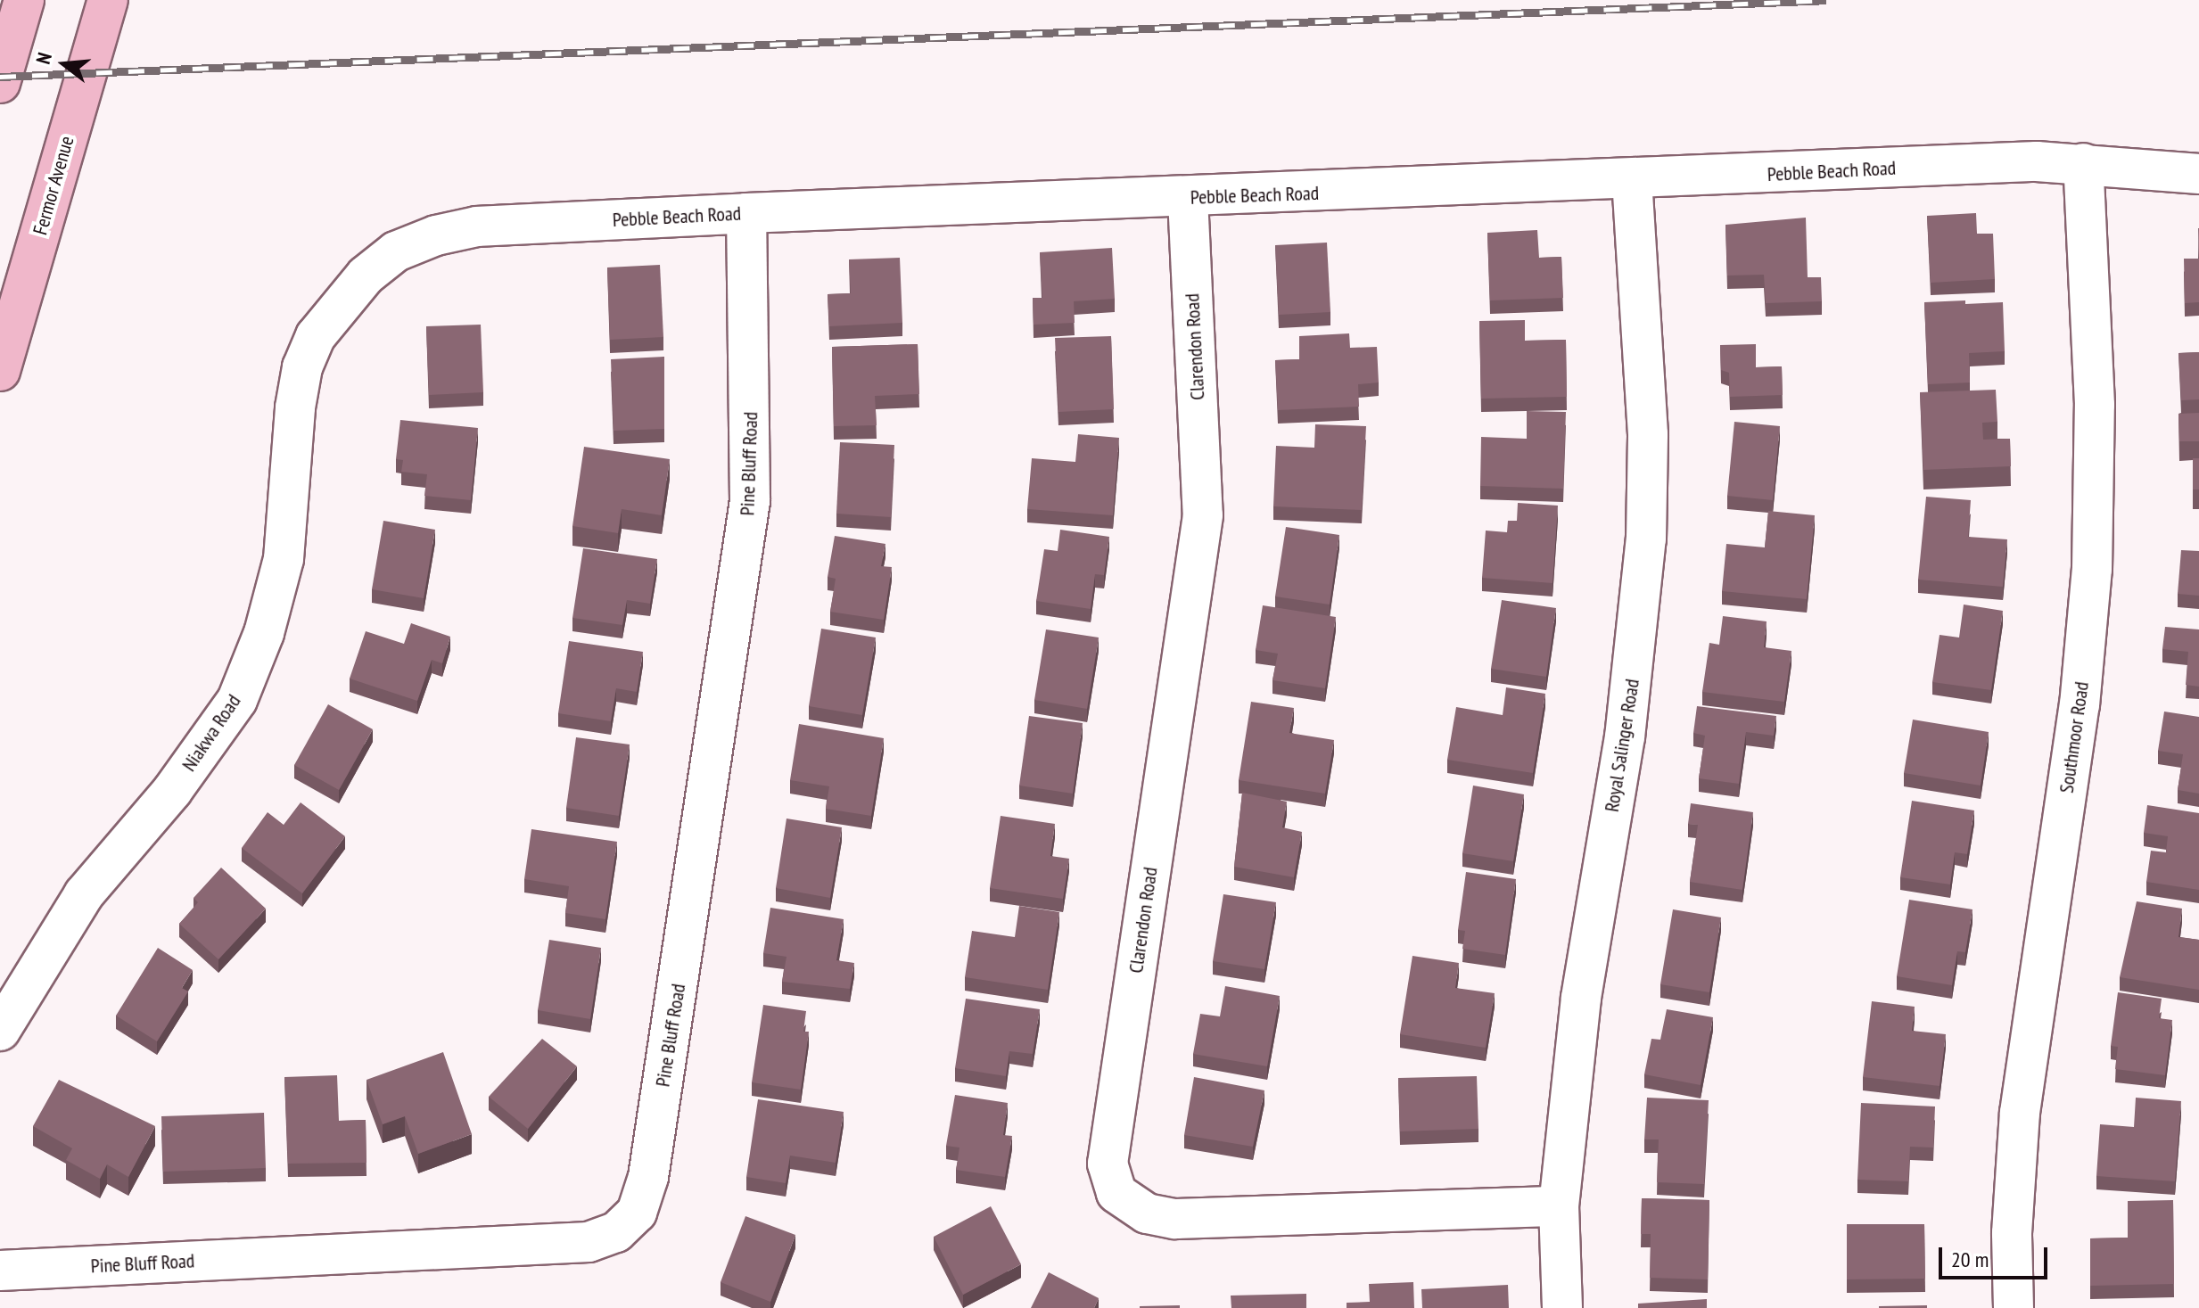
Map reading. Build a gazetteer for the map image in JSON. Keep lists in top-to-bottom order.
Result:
{
  "streets": {
    "highway": ["Fermor Avenue"],
    "street": [
      "Pebble Beach Road",
      "Clarendon Road",
      "Pine Bluff Road",
      "Niakwa Road",
      "Southmoor Road",
      "Royal Salinger Road"
    ]
  },
  "crossings": [
    ["Pebble Beach Road", "Clarendon Road"],
    ["Pebble Beach Road", "Pine Bluff Road"],
    ["Pebble Beach Road", "Niakwa Road"],
    ["Pebble Beach Road", "Southmoor Road"],
    ["Pebble Beach Road", "Royal Salinger Road"],
    ["Clarendon Road", "Royal Salinger Road"]
  ],
  "scale_bar": "20 m",
  "north": "left"
}
